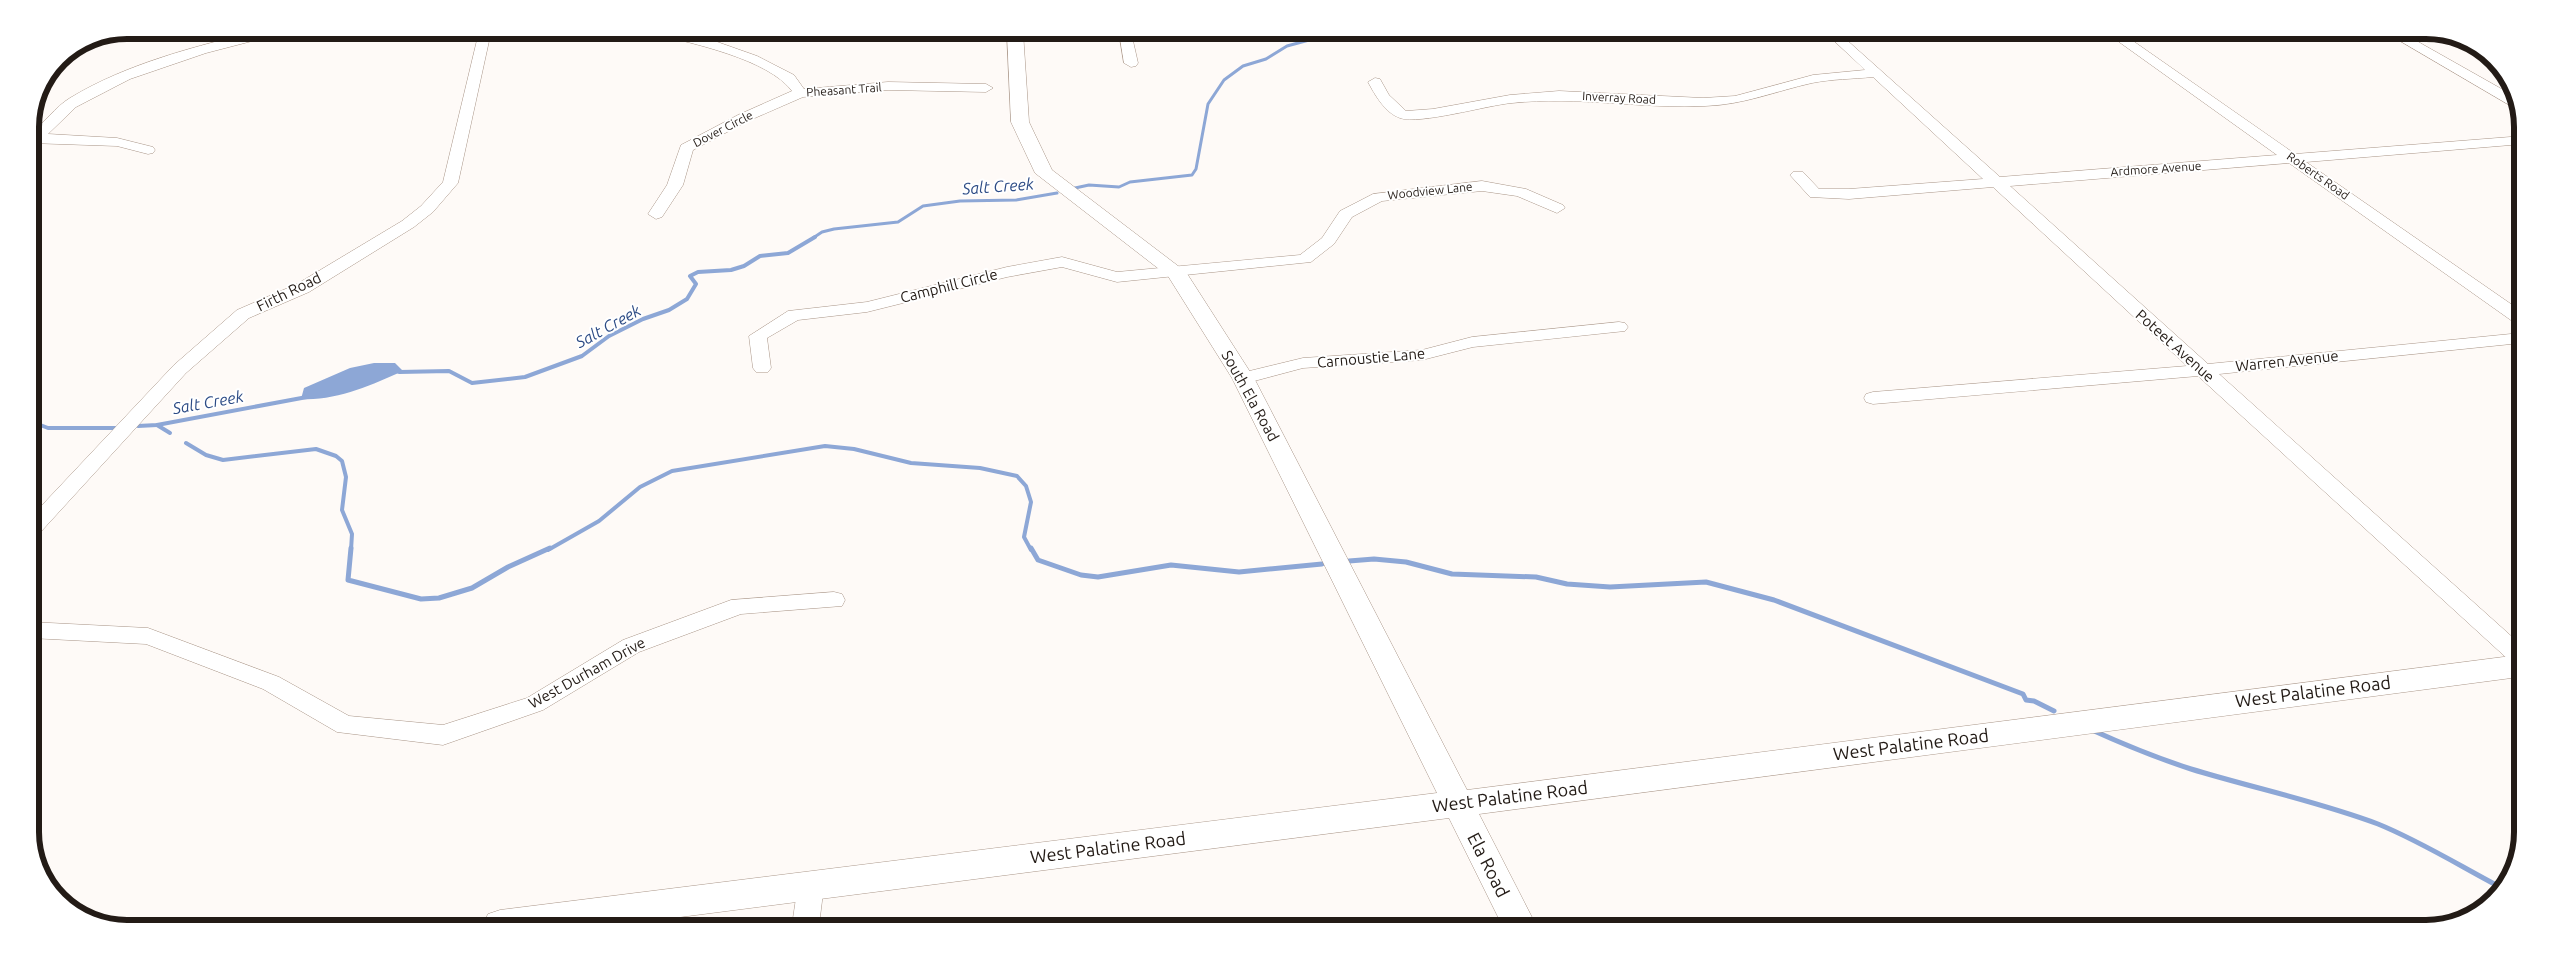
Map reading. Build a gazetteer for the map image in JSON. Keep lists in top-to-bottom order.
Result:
{
  "streets": {
    "main road": ["South Ela Road", "West Palatine Road", "Ela Road"],
    "street": [
      "Pheasant Trail",
      "Inverray Road",
      "Dover Circle",
      "Ardmore Avenue",
      "Roberts Road",
      "Woodview Lane",
      "Camphill Circle",
      "Firth Road",
      "Poteet Avenue",
      "Carnoustie Lane",
      "Warren Avenue",
      "West Durham Drive"
    ]
  },
  "crossings": [
    ["Pheasant Trail", "Dover Circle"],
    ["Inverray Road", "Poteet Avenue"],
    ["Ardmore Avenue", "Roberts Road"],
    ["Ardmore Avenue", "Poteet Avenue"],
    ["Woodview Lane", "Camphill Circle"],
    ["Woodview Lane", "South Ela Road"],
    ["Camphill Circle", "South Ela Road"],
    ["Poteet Avenue", "Warren Avenue"],
    ["Carnoustie Lane", "South Ela Road"],
    ["South Ela Road", "West Palatine Road"],
    ["South Ela Road", "Ela Road"],
    ["West Palatine Road", "Ela Road"]
  ],
  "water": ["Salt Creek"]
}
